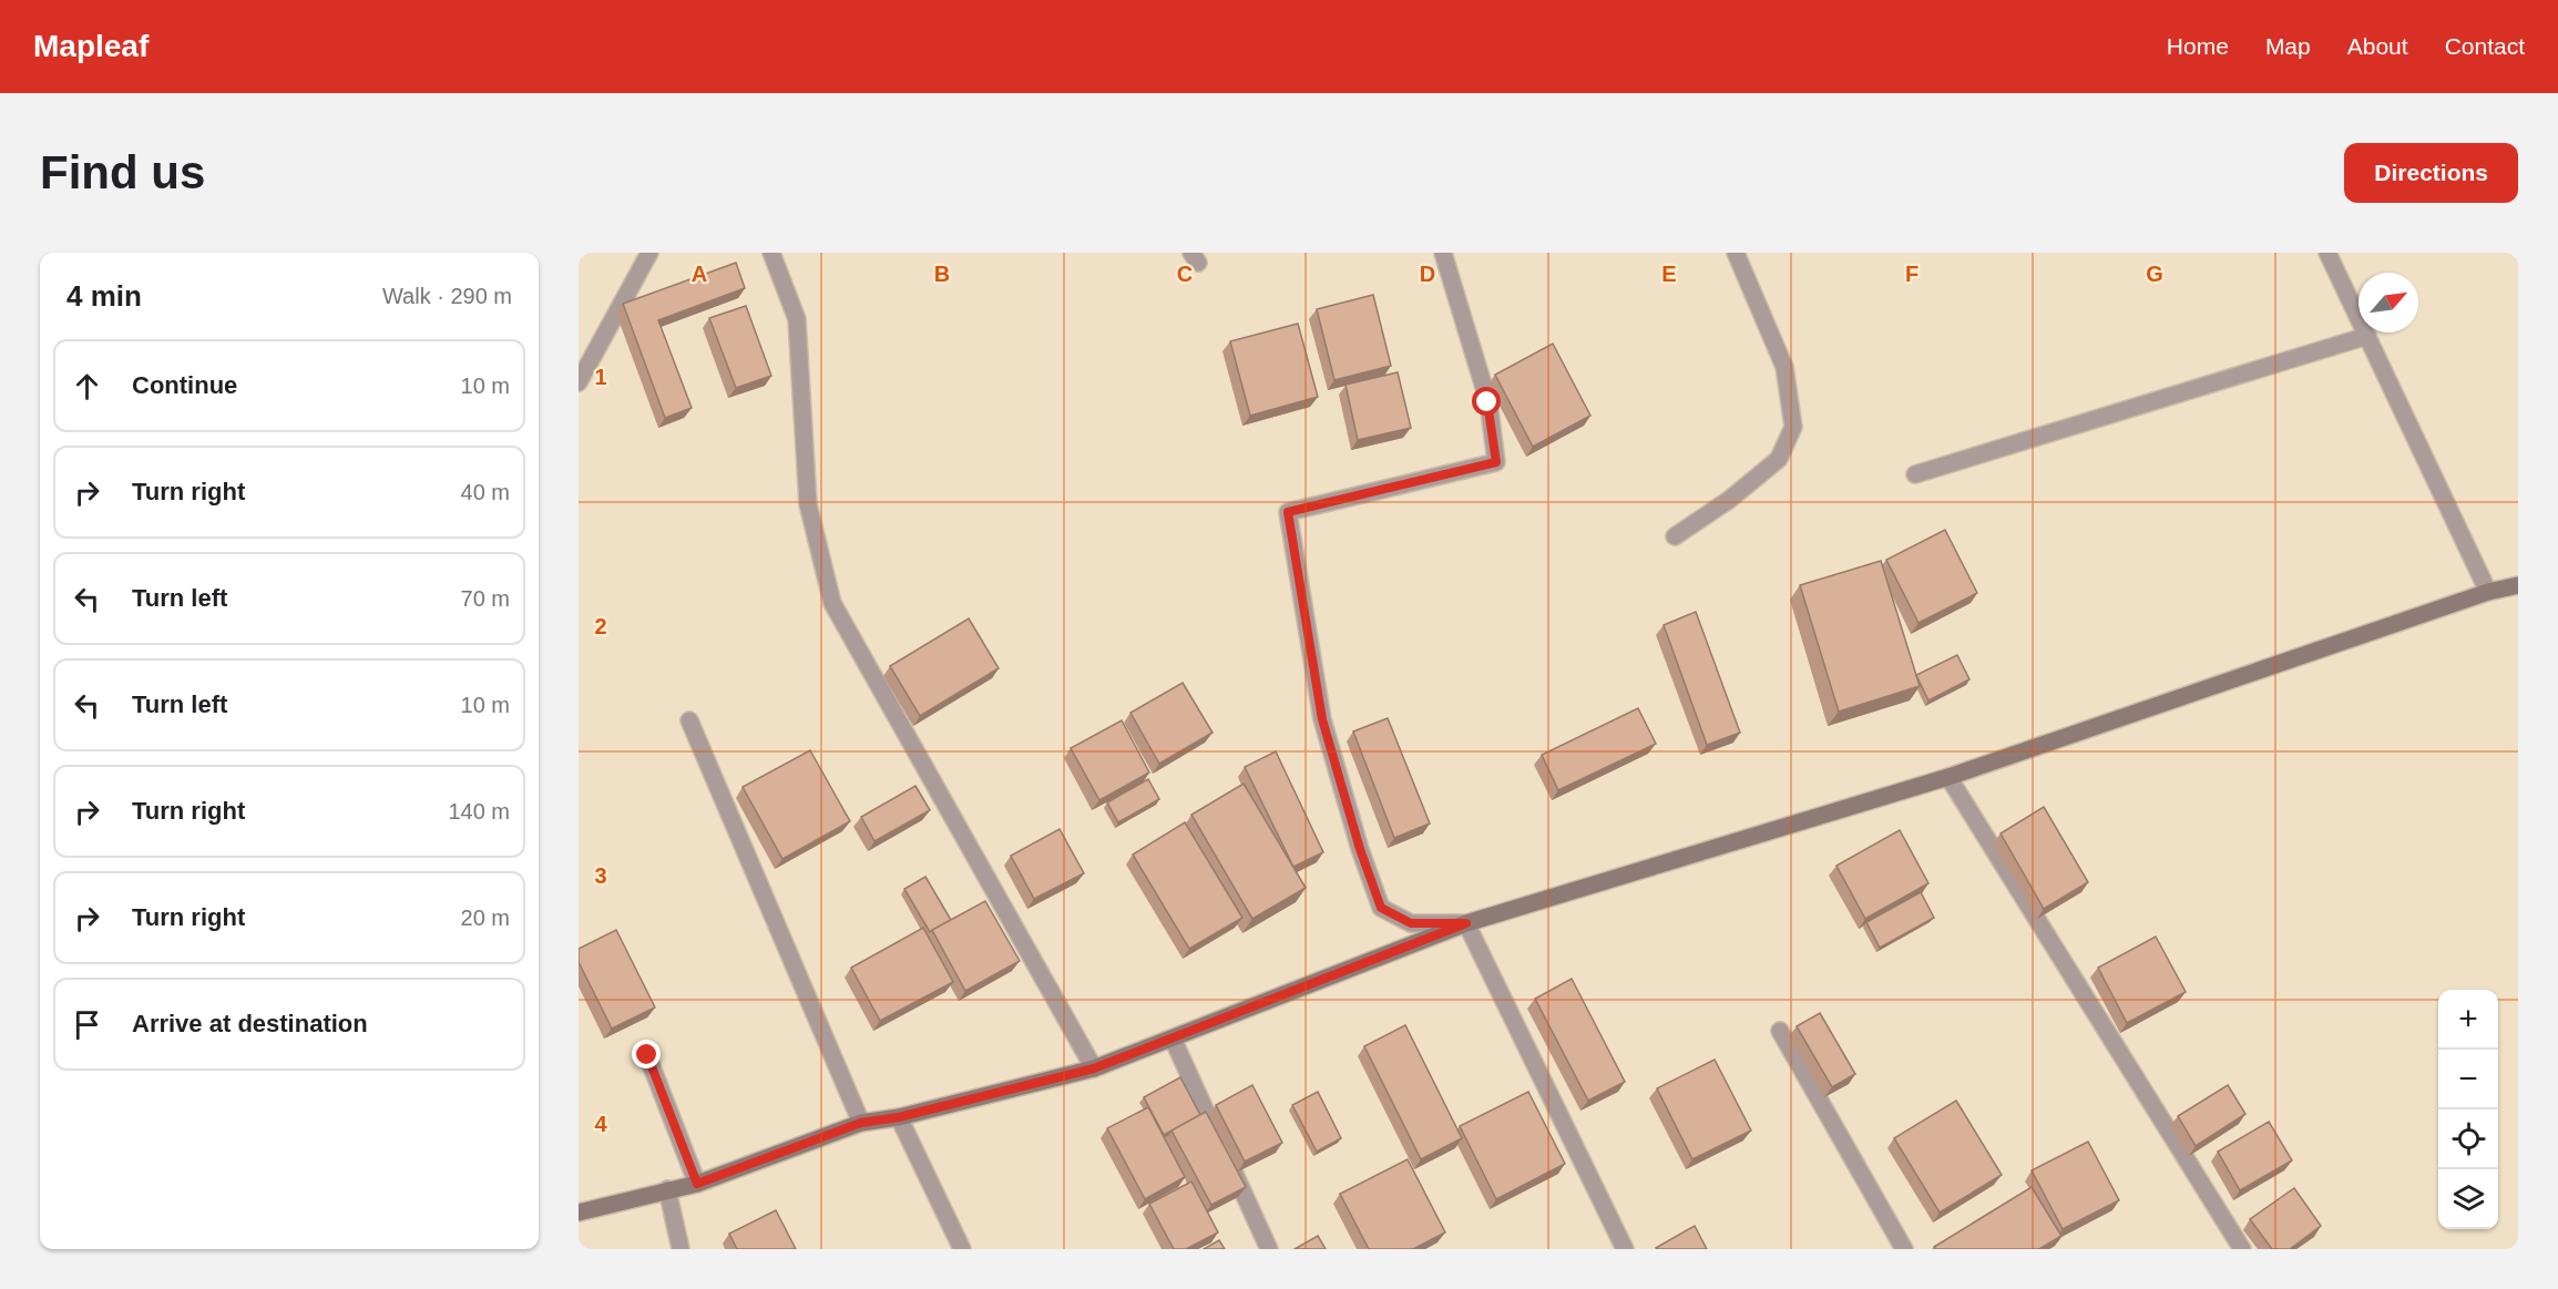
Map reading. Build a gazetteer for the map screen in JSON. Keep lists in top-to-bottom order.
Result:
{
  "north": "top right",
  "page": {
    "header": "Mapleaf",
    "nav": [
      "Home",
      "Map",
      "About",
      "Contact"
    ],
    "buttons": "Directions",
    "title": "Find us",
    "heading": ["4 min", "Walk · 290 m"],
    "list": [
      ["Continue", "10 m"],
      ["Turn right", "40 m"],
      ["Turn left", "70 m"],
      ["Turn left", "10 m"],
      ["Turn right", "140 m"],
      ["Turn right", "20 m"],
      "Arrive at destination"
    ],
    "map_buttons": ["+", "−"]
  },
  "grid": {
    "columns": [
      "A",
      "B",
      "C",
      "D",
      "E",
      "F",
      "G"
    ],
    "rows": [
      "1",
      "2",
      "3",
      "4"
    ]
  }
}
